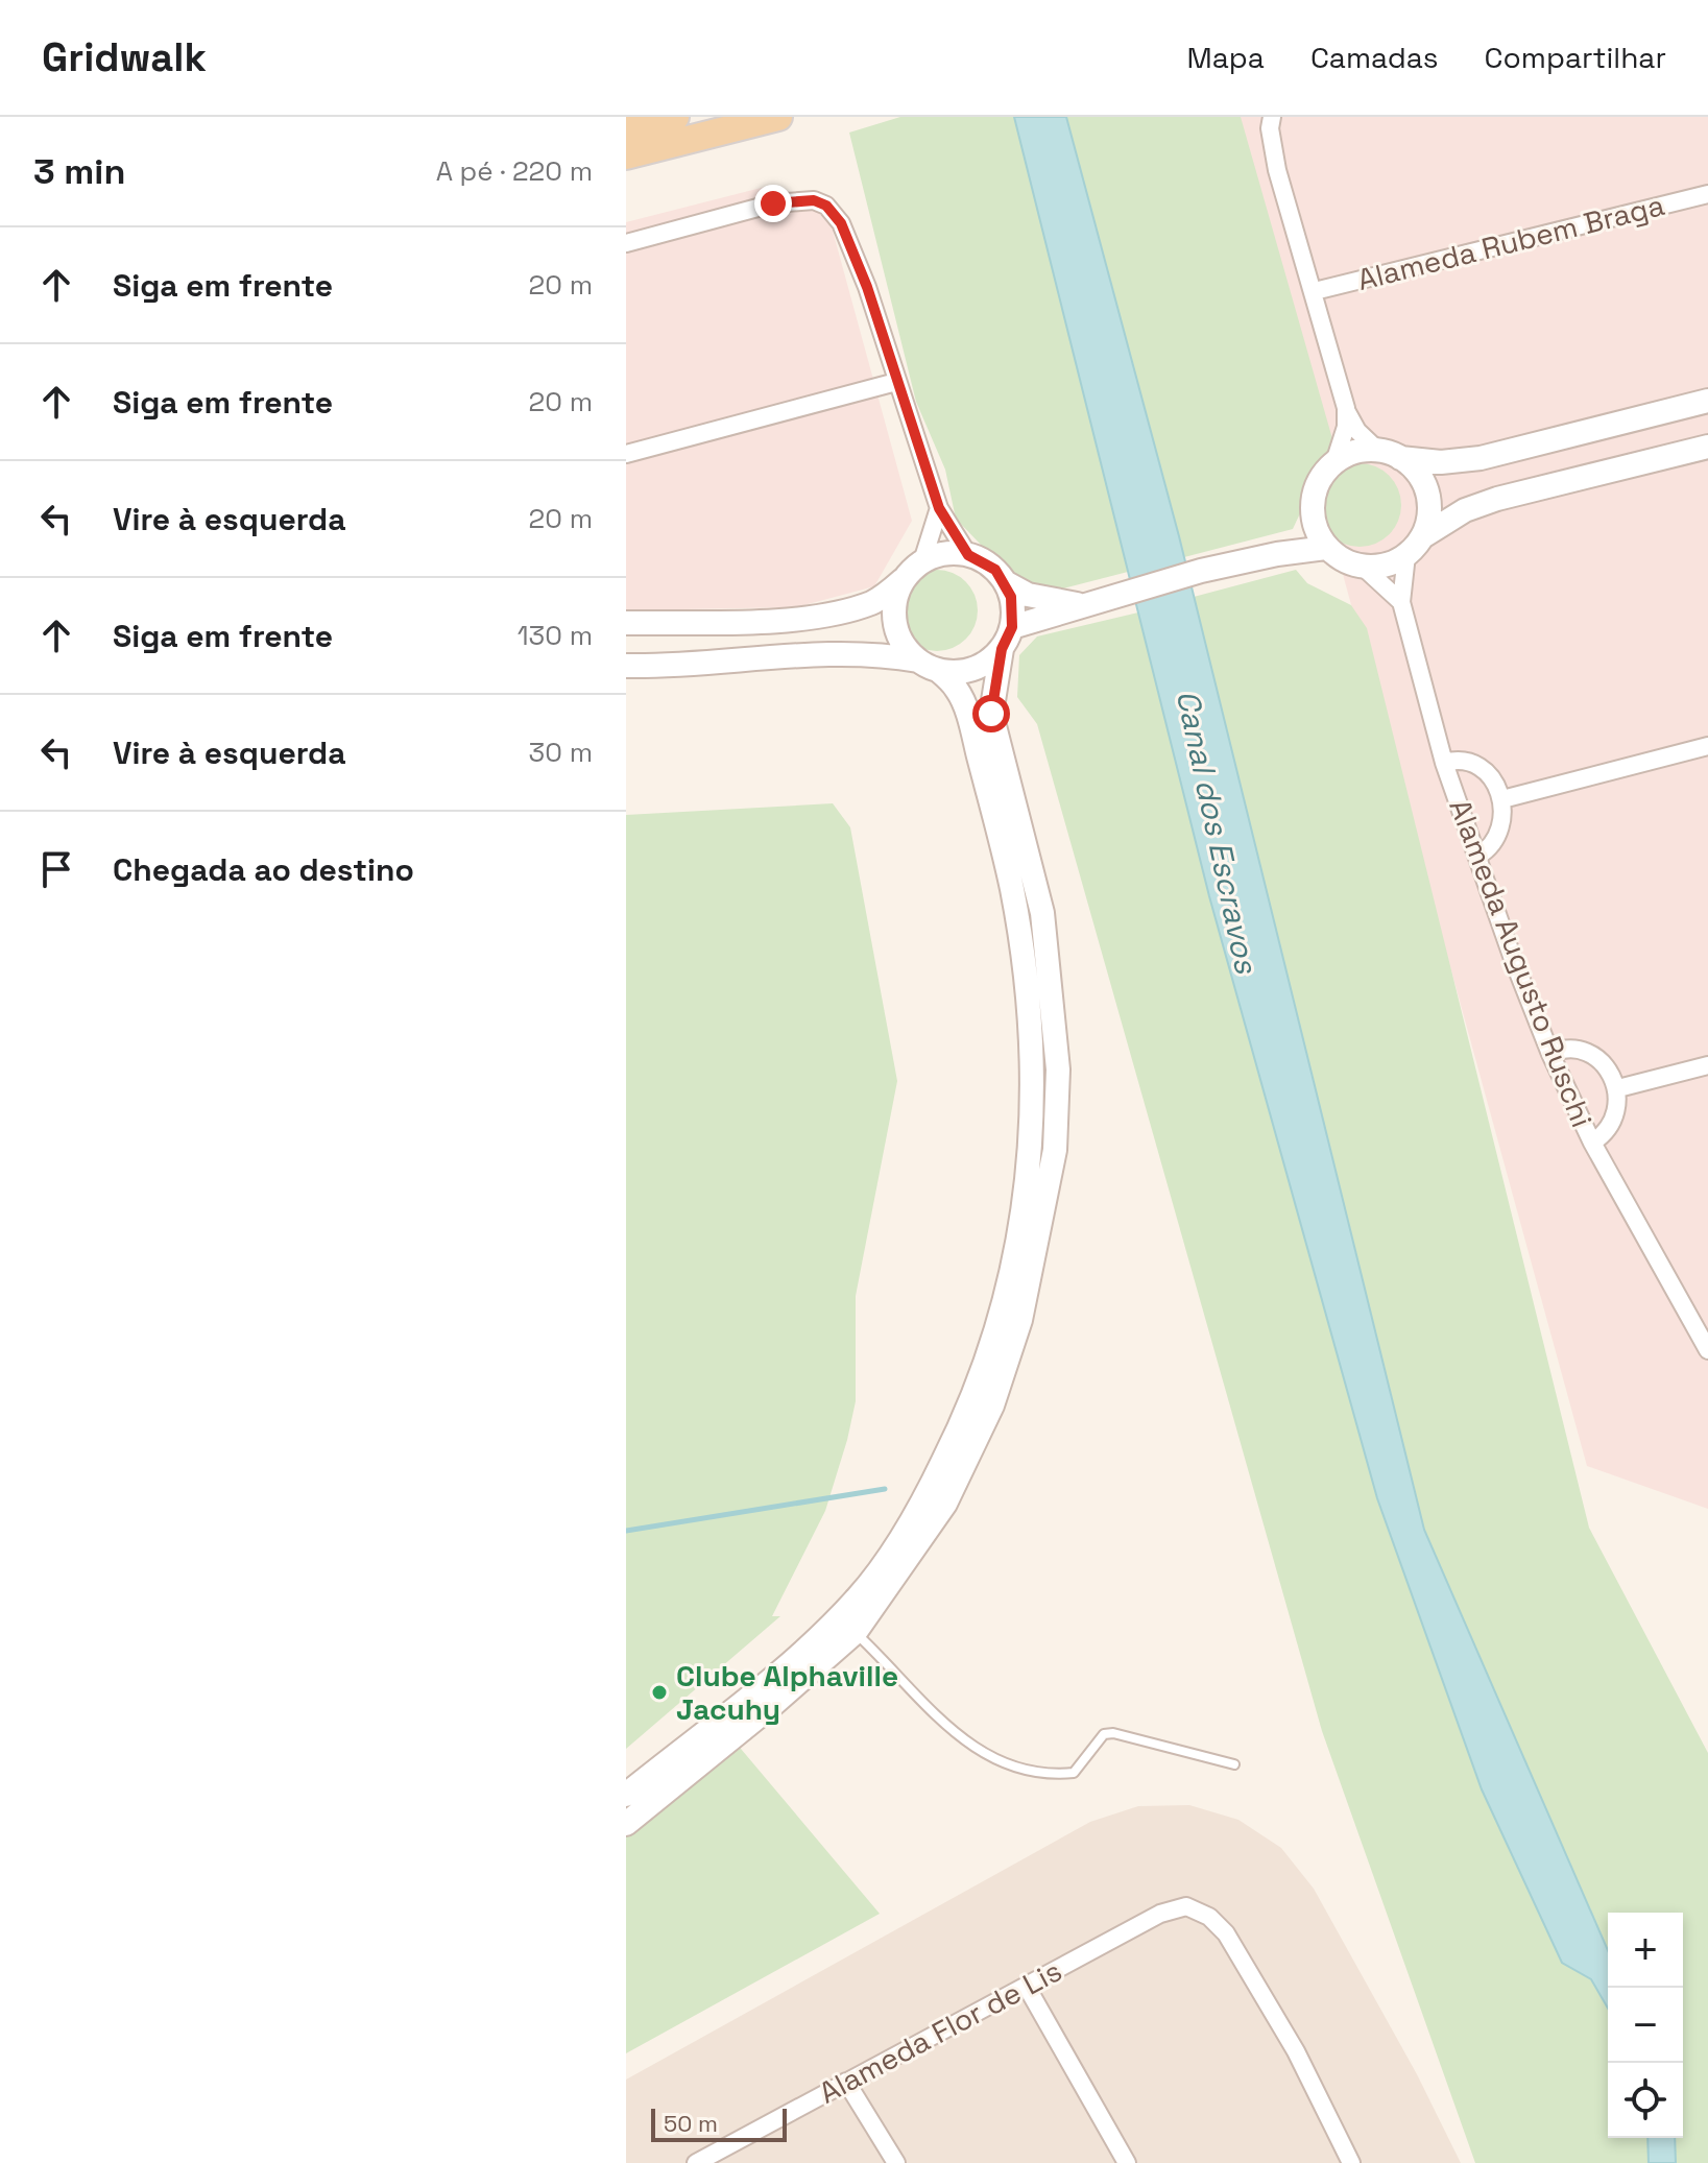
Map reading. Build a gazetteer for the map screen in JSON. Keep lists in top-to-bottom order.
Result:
{
  "streets": {
    "street": ["Alameda Rubem Braga", "Alameda Augusto Ruschi", "Alameda Flor de Lis"]
  },
  "water": ["Canal dos Escravos"],
  "places": ["Clube Alphaville Jacuhy"],
  "scale_bar": "50 m",
  "page": {
    "header": "Gridwalk",
    "nav": ["Mapa", "Camadas", "Compartilhar"],
    "heading": ["3 min", "A pé · 220 m"],
    "list": [
      ["Siga em frente", "20 m"],
      ["Siga em frente", "20 m"],
      ["Vire à esquerda", "20 m"],
      ["Siga em frente", "130 m"],
      ["Vire à esquerda", "30 m"],
      "Chegada ao destino"
    ],
    "map_buttons": ["+", "−"],
    "scale": "50 m"
  }
}
